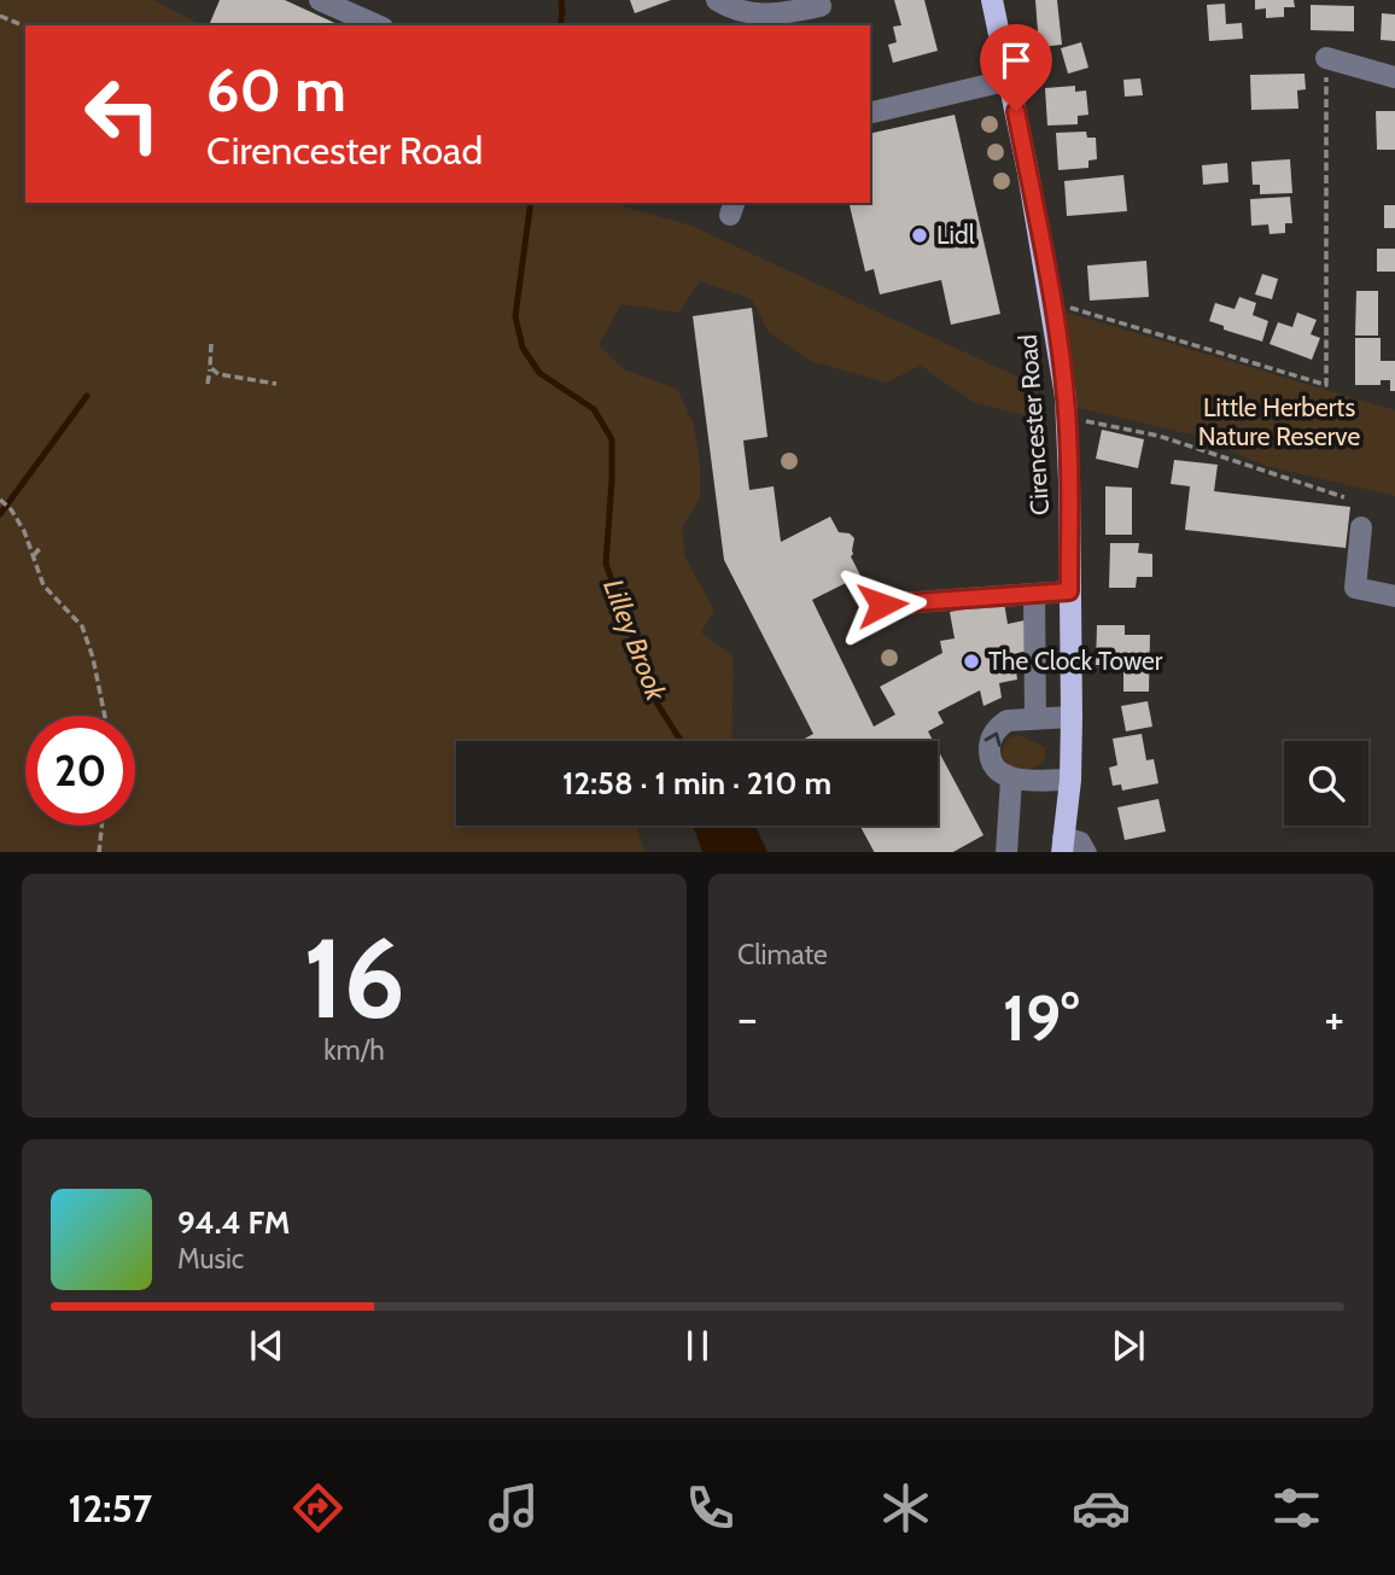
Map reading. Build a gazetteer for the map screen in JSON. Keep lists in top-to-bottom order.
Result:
{
  "streets": {
    "main road": ["Cirencester Road"]
  },
  "water": ["Lilley Brook"],
  "parks": ["Little Herberts Nature Reserve"],
  "places": ["Lidl", "The Clock Tower"],
  "page": {
    "turn": ["60 m", "Cirencester Road"],
    "limit": "20",
    "trip": "12:58 · 1 min · 210 m",
    "tile": [
      ["16", "km/h"],
      "Climate"
    ],
    "heat": ["−", "19°", "+"],
    "song": ["94.4 FM", "Music"],
    "tabs": "12:57"
  }
}
